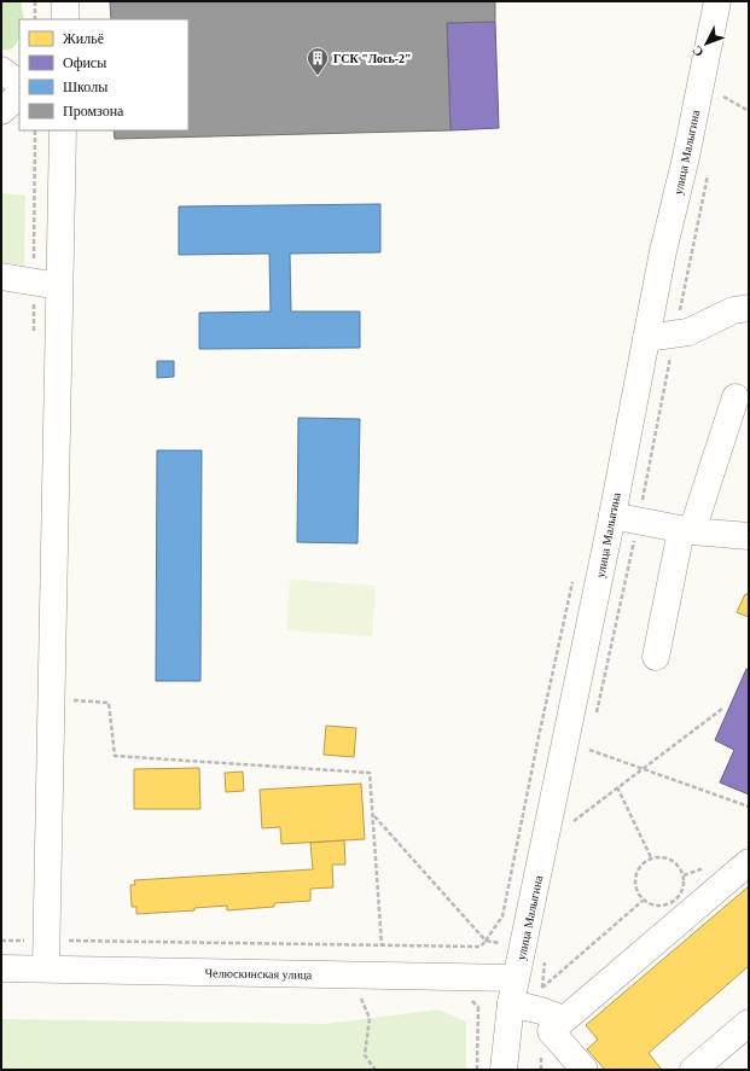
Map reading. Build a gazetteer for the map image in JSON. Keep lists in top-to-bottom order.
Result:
{
  "streets": {
    "street": ["улица Малыгина", "Челюскинская улица"]
  },
  "crossings": [
    ["улица Малыгина", "Челюскинская улица"]
  ],
  "places": {
    "building": ["ГСК \"Лось-2\""]
  },
  "legend": [
    "Жильё",
    "Офисы",
    "Школы",
    "Промзона"
  ],
  "north": "bottom left"
}
